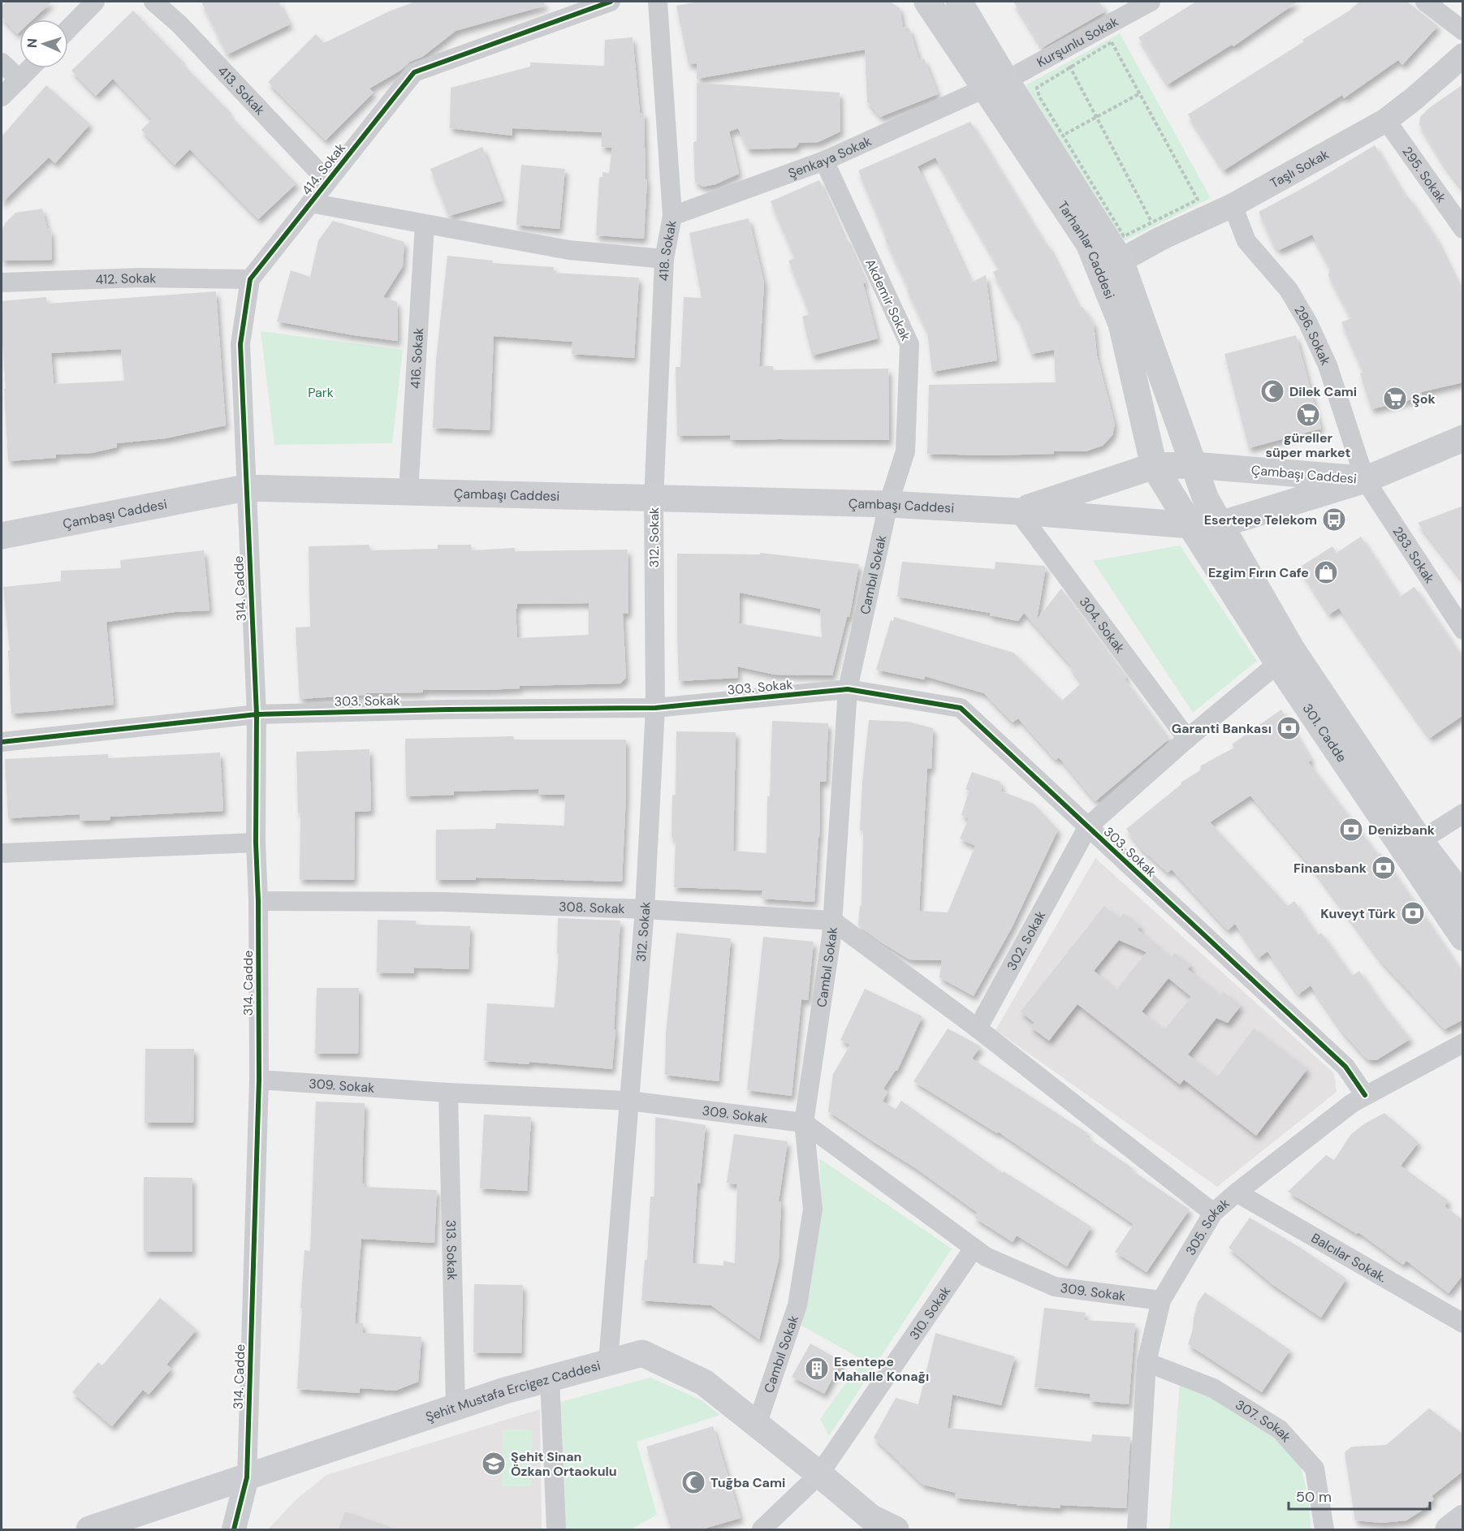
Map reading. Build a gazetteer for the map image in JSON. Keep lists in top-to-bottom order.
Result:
{
  "streets": {
    "main road": [
      "Tarhanlar Caddesi",
      "Çambaşı Caddesi",
      "301. Cadde",
      "Şehit Mustafa Ercigez Caddesi"
    ],
    "street": [
      "Kurşunlu Sokak",
      "413. Sokak",
      "Şenkaya Sokak",
      "414. Sokak",
      "Taşlı Sokak",
      "295. Sokak",
      "418. Sokak",
      "412. Sokak",
      "Akdemir Sokak",
      "296. Sokak",
      "416. Sokak",
      "312. Sokak",
      "283. Sokak",
      "Cambıl Sokak",
      "314. Cadde",
      "304. Sokak",
      "303. Sokak",
      "308. Sokak",
      "302. Sokak",
      "309. Sokak",
      "305. Sokak",
      "313. Sokak",
      "Balcılar Sokak.",
      "310. Sokak",
      "307. Sokak"
    ]
  },
  "crossings": [
    ["Kurşunlu Sokak", "Şenkaya Sokak"],
    ["Kurşunlu Sokak", "Tarhanlar Caddesi"],
    ["413. Sokak", "414. Sokak"],
    ["Şenkaya Sokak", "418. Sokak"],
    ["Şenkaya Sokak", "Tarhanlar Caddesi"],
    ["Şenkaya Sokak", "Akdemir Sokak"],
    ["414. Sokak", "412. Sokak"],
    ["414. Sokak", "Çambaşı Caddesi"],
    ["414. Sokak", "314. Cadde"],
    ["Taşlı Sokak", "295. Sokak"],
    ["Taşlı Sokak", "Tarhanlar Caddesi"],
    ["Taşlı Sokak", "296. Sokak"],
    ["418. Sokak", "Çambaşı Caddesi"],
    ["418. Sokak", "312. Sokak"],
    ["Tarhanlar Caddesi", "Çambaşı Caddesi"],
    ["Tarhanlar Caddesi", "301. Cadde"],
    ["Akdemir Sokak", "Çambaşı Caddesi"],
    ["Akdemir Sokak", "Cambıl Sokak"],
    ["296. Sokak", "Çambaşı Caddesi"],
    ["296. Sokak", "283. Sokak"],
    ["416. Sokak", "Çambaşı Caddesi"],
    ["Çambaşı Caddesi", "312. Sokak"],
    ["Çambaşı Caddesi", "283. Sokak"],
    ["Çambaşı Caddesi", "Cambıl Sokak"],
    ["Çambaşı Caddesi", "314. Cadde"],
    ["Çambaşı Caddesi", "304. Sokak"],
    ["Çambaşı Caddesi", "301. Cadde"],
    ["312. Sokak", "303. Sokak"],
    ["312. Sokak", "308. Sokak"],
    ["312. Sokak", "309. Sokak"],
    ["312. Sokak", "Şehit Mustafa Ercigez Caddesi"],
    ["Cambıl Sokak", "303. Sokak"],
    ["Cambıl Sokak", "308. Sokak"],
    ["Cambıl Sokak", "309. Sokak"],
    ["Cambıl Sokak", "Şehit Mustafa Ercigez Caddesi"],
    ["314. Cadde", "303. Sokak"],
    ["314. Cadde", "308. Sokak"],
    ["314. Cadde", "309. Sokak"],
    ["314. Cadde", "Şehit Mustafa Ercigez Caddesi"],
    ["304. Sokak", "302. Sokak"],
    ["303. Sokak", "302. Sokak"],
    ["303. Sokak", "305. Sokak"],
    ["301. Cadde", "302. Sokak"],
    ["309. Sokak", "305. Sokak"],
    ["309. Sokak", "313. Sokak"],
    ["309. Sokak", "310. Sokak"],
    ["305. Sokak", "Balcılar Sokak."],
    ["305. Sokak", "307. Sokak"],
    ["313. Sokak", "Şehit Mustafa Ercigez Caddesi"],
    ["310. Sokak", "Şehit Mustafa Ercigez Caddesi"]
  ],
  "parks": ["Park"],
  "places": {
    "mosque": ["Dilek Cami", "Tuğba Cami"],
    "supermarket": ["Şok", "güreller süper market"],
    "bus stop": ["Esertepe Telekom"],
    "shop": ["Ezgim Fırın Cafe"],
    "bank": [
      "Garanti Bankası",
      "Denizbank",
      "Finansbank",
      "Kuveyt Türk"
    ],
    "building": ["Esentepe Mahalle Konağı"],
    "school or university": ["Şehit Sinan Özkan Ortaokulu"]
  },
  "scale_bar": "50 m",
  "north": "left"
}
